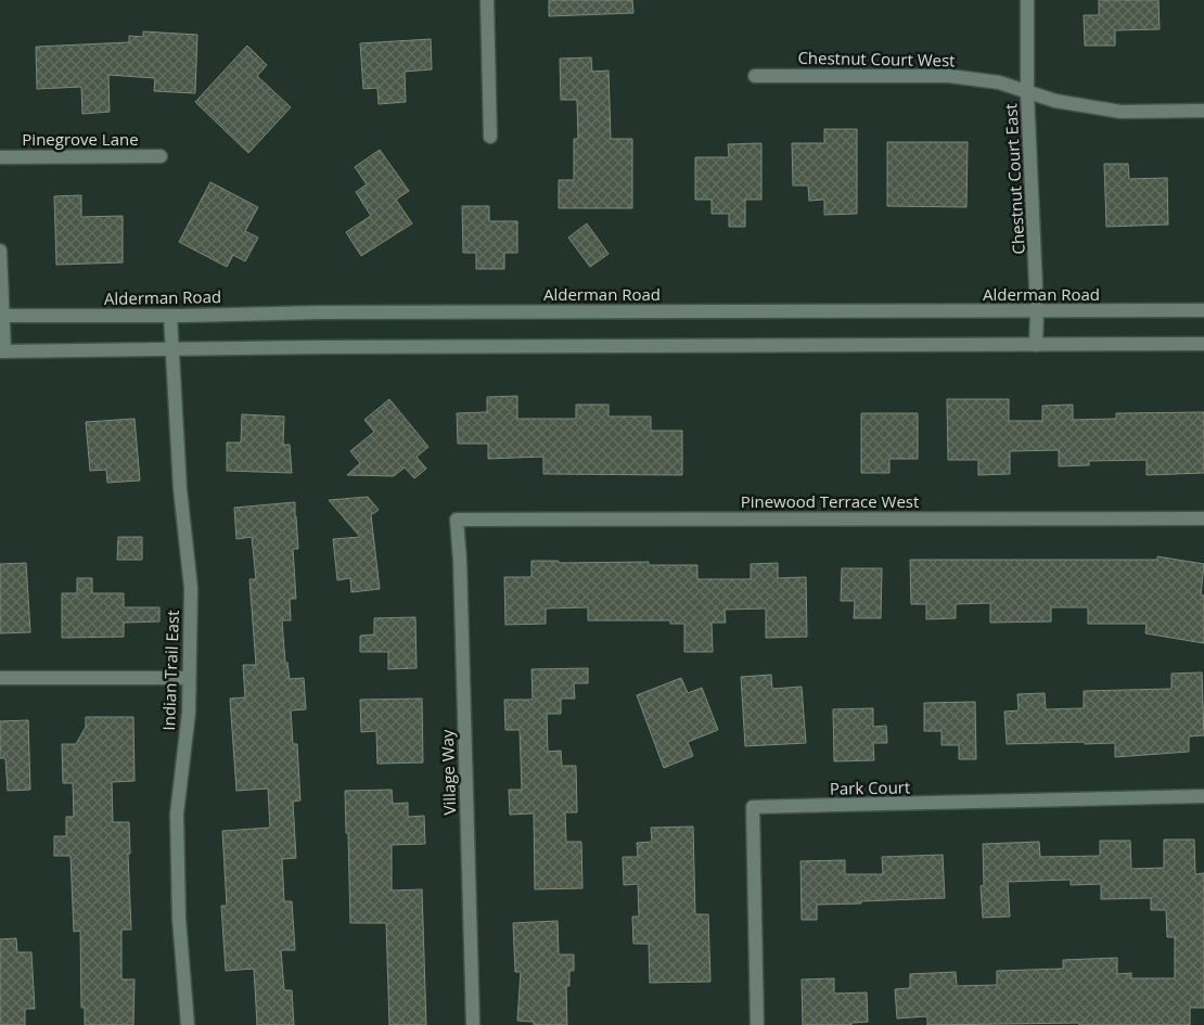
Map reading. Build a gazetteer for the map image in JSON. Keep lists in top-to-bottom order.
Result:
{
  "streets": {
    "street": [
      "Chestnut Court West",
      "Pinegrove Lane",
      "Chestnut Court East",
      "Alderman Road",
      "Pinewood Terrace West",
      "Indian Trail East",
      "Village Way",
      "Park Court"
    ]
  },
  "crossings": [
    ["Chestnut Court West", "Chestnut Court East"],
    ["Chestnut Court East", "Alderman Road"],
    ["Alderman Road", "Indian Trail East"],
    ["Pinewood Terrace West", "Village Way"]
  ]
}
